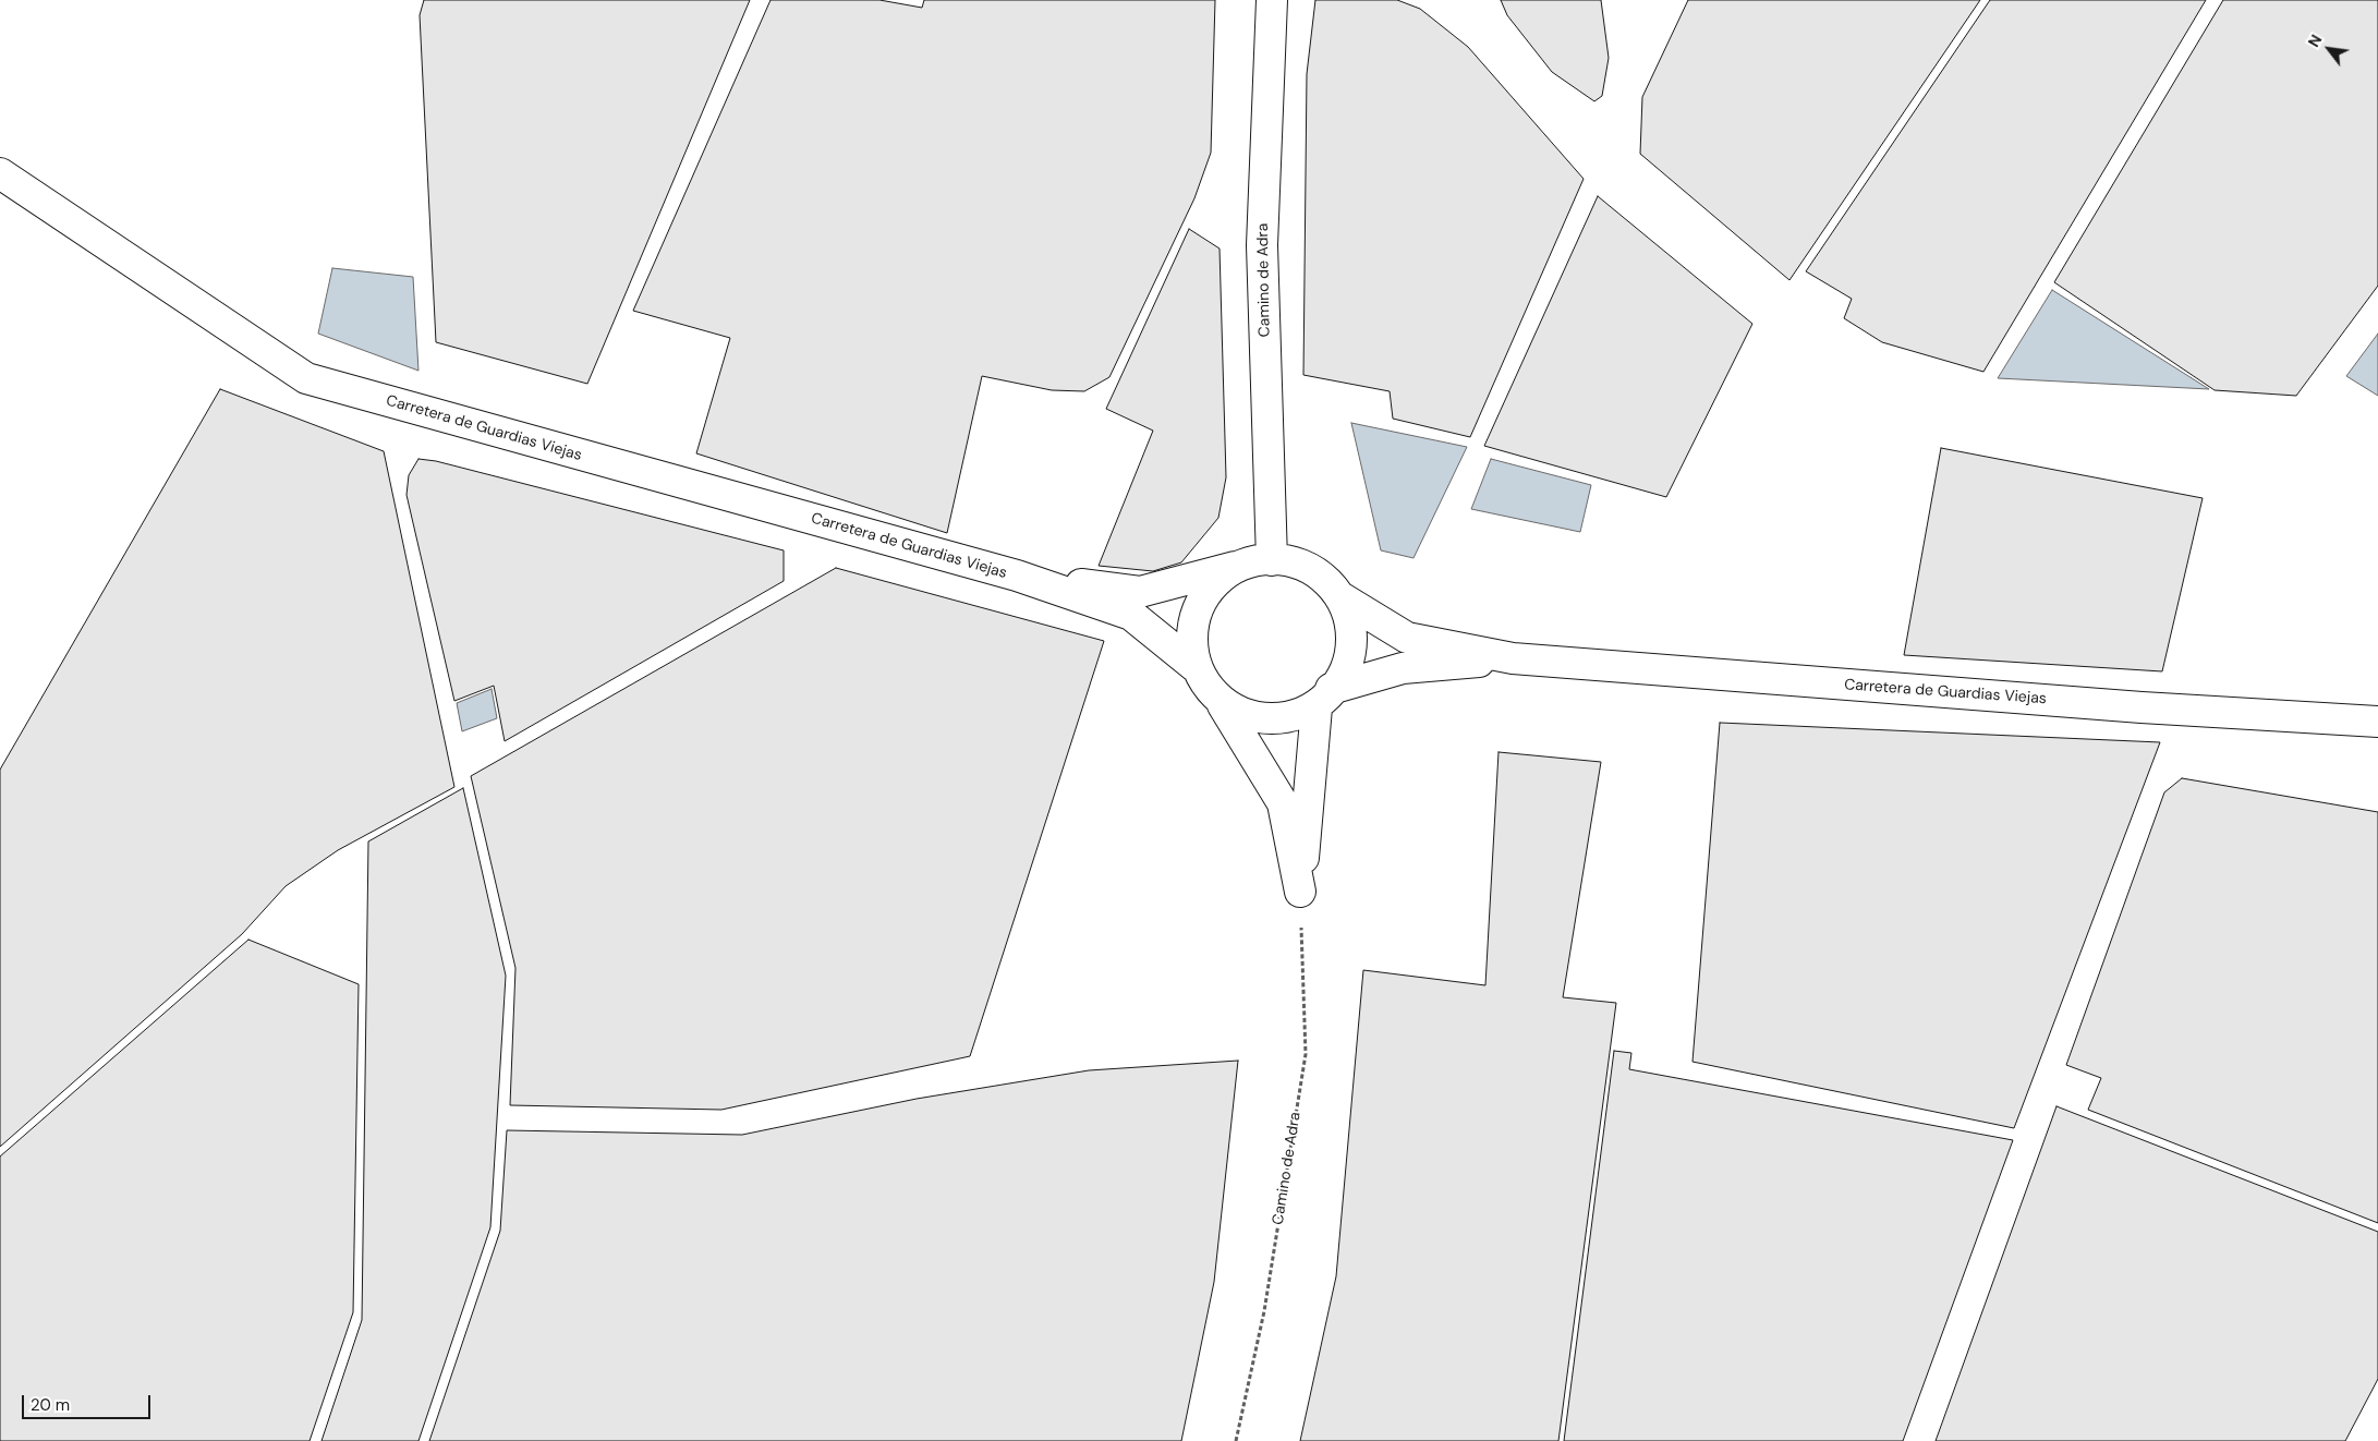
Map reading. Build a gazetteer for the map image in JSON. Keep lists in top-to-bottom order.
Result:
{
  "streets": {
    "street": ["Camino de Adra", "Carretera de Guardias Viejas"]
  },
  "crossings": [
    ["Camino de Adra", "Carretera de Guardias Viejas"]
  ],
  "scale_bar": "20 m",
  "north": "top left"
}
